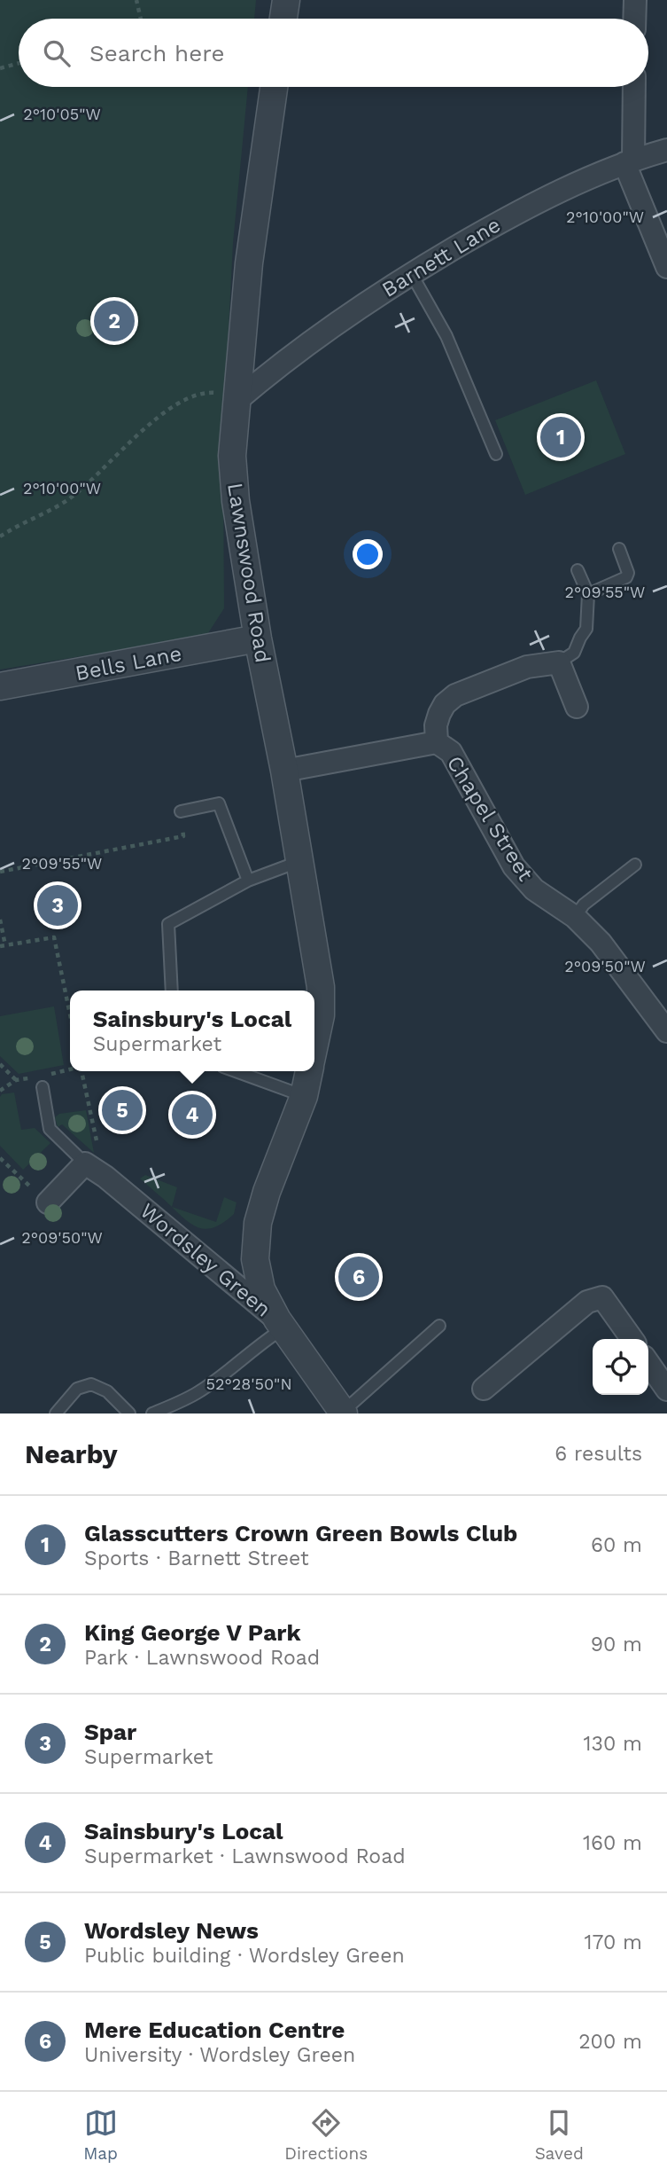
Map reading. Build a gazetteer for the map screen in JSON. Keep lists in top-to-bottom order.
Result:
{
  "streets": {
    "street": [
      "Barnett Lane",
      "Lawnswood Road",
      "Bells Lane",
      "Chapel Street",
      "Wordsley Green"
    ]
  },
  "crossings": [
    ["Barnett Lane", "Lawnswood Road"],
    ["Lawnswood Road", "Bells Lane"],
    ["Lawnswood Road", "Chapel Street"],
    ["Lawnswood Road", "Wordsley Green"]
  ],
  "page": {
    "search": "Search here",
    "pins": [
      "2",
      "1",
      "3",
      "5",
      "4",
      "6"
    ],
    "popup": ["Sainsbury's Local", "Supermarket"],
    "heading": ["Nearby", "6 results"],
    "list": [
      {
        "mark": "1",
        "name": "Glasscutters Crown Green Bowls Club",
        "note": "Sports · Barnett Street",
        "value": "60 m"
      },
      {
        "mark": "2",
        "name": "King George V Park",
        "note": "Park · Lawnswood Road",
        "value": "90 m"
      },
      {
        "mark": "3",
        "name": "Spar",
        "note": "Supermarket",
        "value": "130 m"
      },
      {
        "mark": "4",
        "name": "Sainsbury's Local",
        "note": "Supermarket · Lawnswood Road",
        "value": "160 m"
      },
      {
        "mark": "5",
        "name": "Wordsley News",
        "note": "Public building · Wordsley Green",
        "value": "170 m"
      },
      {
        "mark": "6",
        "name": "Mere Education Centre",
        "note": "University · Wordsley Green",
        "value": "200 m"
      }
    ],
    "nav": ["Map", "Directions", "Saved"]
  },
  "coordinates": [
    "2°10'05\"W",
    "2°10'00\"W",
    "2°09'55\"W",
    "2°09'50\"W",
    "52°28'50\"N"
  ]
}
